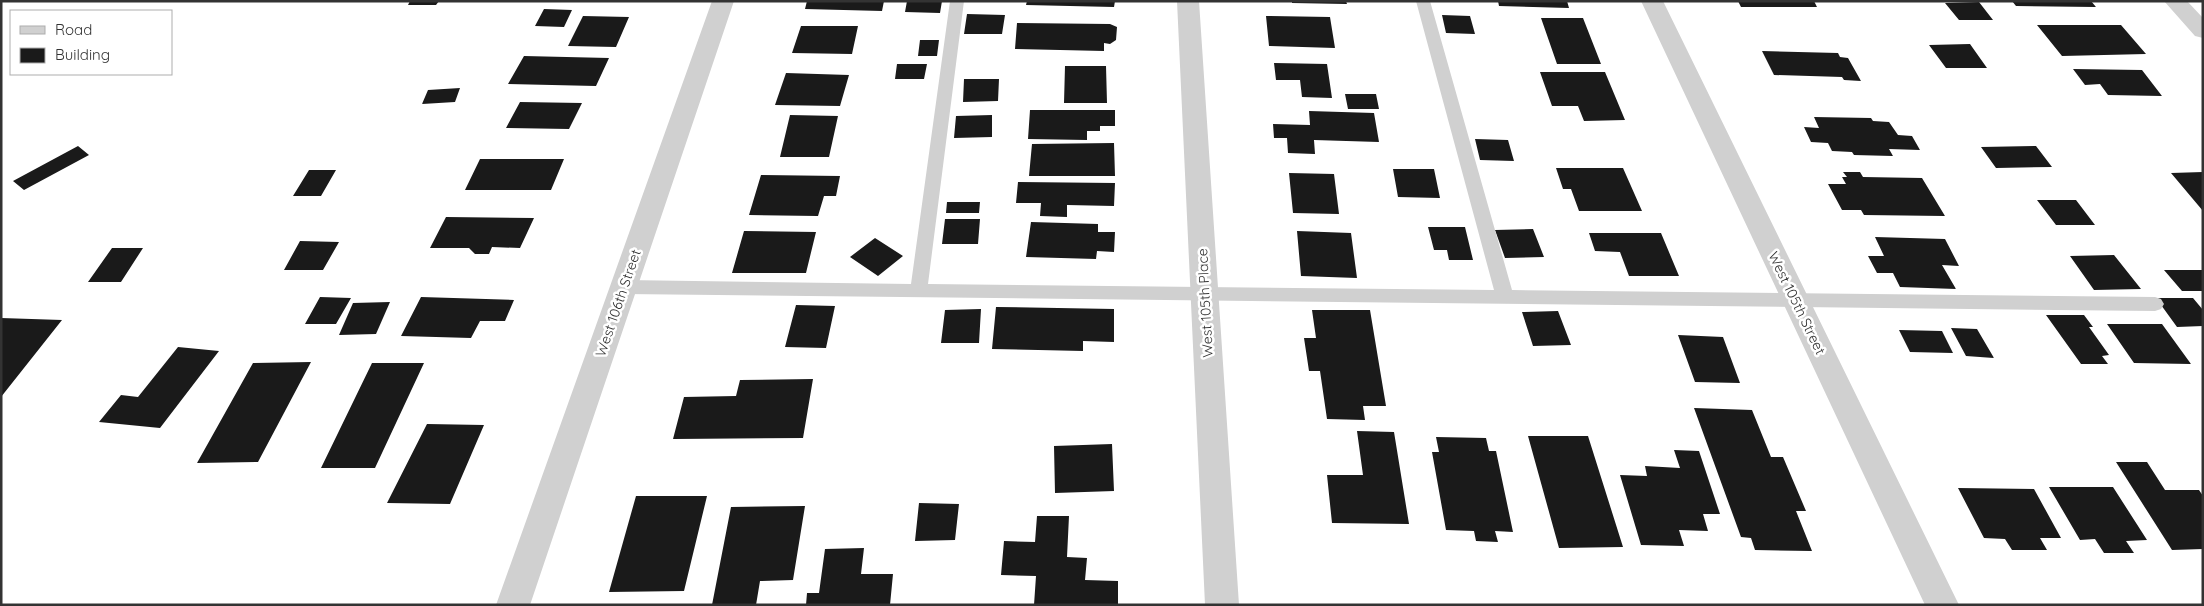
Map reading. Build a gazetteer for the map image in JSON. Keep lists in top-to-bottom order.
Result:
{
  "streets": {
    "street": ["West 106th Street", "West 105th Place", "West 105th Street"]
  },
  "legend": ["Road", "Building"]
}
